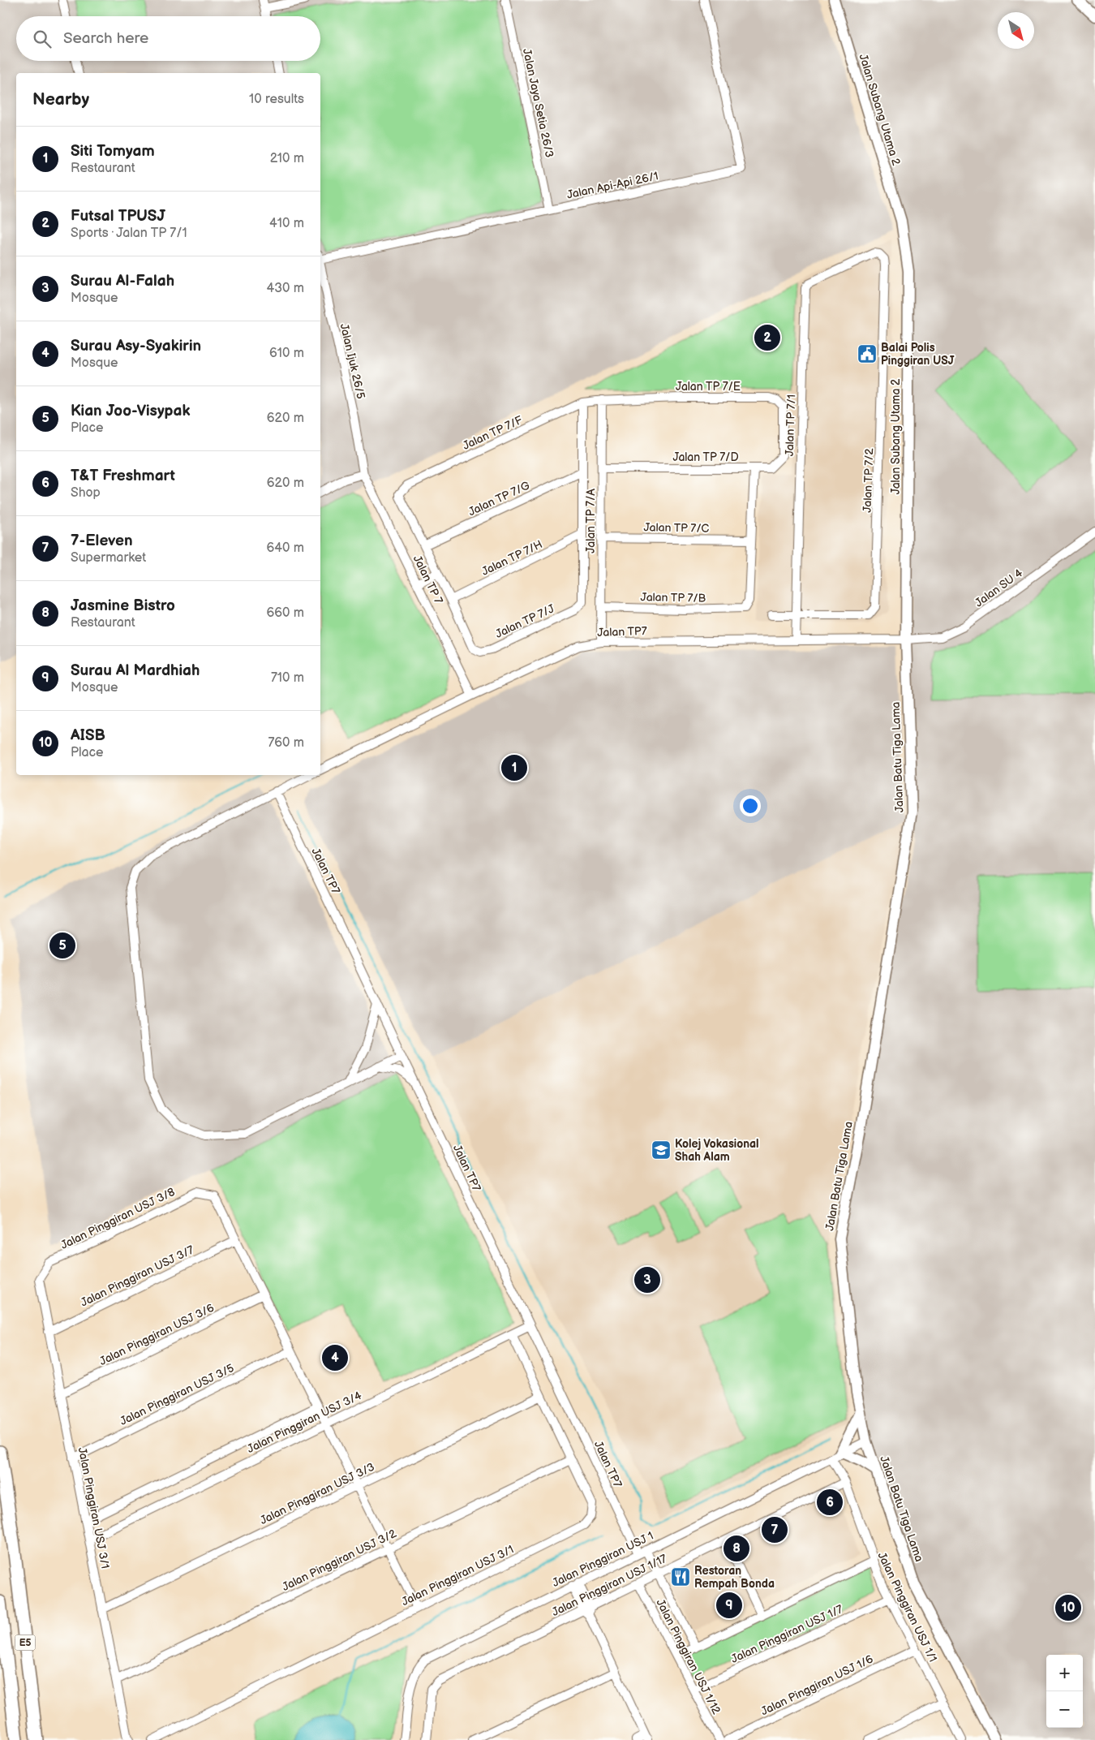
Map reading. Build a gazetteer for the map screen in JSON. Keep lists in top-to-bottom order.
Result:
{
  "streets": {
    "highway": ["E5"],
    "main road": ["Jalan Subang Utama 2", "Jalan Batu Tiga Lama"],
    "street": [
      "Jalan Jaya Setia 26/3",
      "Jalan Api-Api 26/1",
      "Jalan Ijuk 26/5",
      "Jalan TP 7/E",
      "Jalan TP 7/1",
      "Jalan TP 7/F",
      "Jalan TP 7/D",
      "Jalan TP 7/2",
      "Jalan TP 7/G",
      "Jalan TP 7/A",
      "Jalan TP 7/C",
      "Jalan TP 7/H",
      "Jalan TP 7",
      "Jalan SU 4",
      "Jalan TP 7/B",
      "Jalan TP 7/J",
      "Jalan TP7",
      "Jalan Pinggiran USJ 3/8",
      "Jalan Pinggiran USJ 3/7",
      "Jalan Pinggiran USJ 3/6",
      "Jalan Pinggiran USJ 3/5",
      "Jalan Pinggiran USJ 3/4",
      "Jalan Pinggiran USJ 3/3",
      "Jalan Pinggiran USJ 3/1",
      "Jalan Pinggiran USJ 1",
      "Jalan Pinggiran USJ 3/2",
      "Jalan Pinggiran USJ 1/17",
      "Jalan Pinggiran USJ 1/1",
      "Jalan Pinggiran USJ 1/7",
      "Jalan Pinggiran USJ 1/12",
      "Jalan Pinggiran USJ 1/6"
    ]
  },
  "crossings": [
    ["Jalan Jaya Setia 26/3", "Jalan Api-Api 26/1"],
    ["Jalan Subang Utama 2", "Jalan SU 4"],
    ["Jalan Subang Utama 2", "Jalan TP7"],
    ["Jalan Subang Utama 2", "Jalan Batu Tiga Lama"],
    ["Jalan Ijuk 26/5", "Jalan TP 7"],
    ["Jalan TP 7/E", "Jalan TP 7/F"],
    ["Jalan TP 7/E", "Jalan TP 7/D"],
    ["Jalan TP 7/E", "Jalan TP 7/A"],
    ["Jalan TP 7/1", "Jalan TP 7/2"],
    ["Jalan TP 7/1", "Jalan TP7"],
    ["Jalan TP 7/F", "Jalan TP 7/G"],
    ["Jalan TP 7/F", "Jalan TP 7/A"],
    ["Jalan TP 7/D", "Jalan TP 7/A"],
    ["Jalan TP 7/A", "Jalan TP 7/C"],
    ["Jalan TP 7/A", "Jalan TP 7/B"],
    ["Jalan TP 7/A", "Jalan TP7"],
    ["Jalan TP 7/C", "Jalan TP 7/B"],
    ["Jalan TP 7/H", "Jalan TP 7/J"],
    ["Jalan TP 7", "Jalan TP7"],
    ["Jalan SU 4", "Jalan TP7"],
    ["Jalan SU 4", "Jalan Batu Tiga Lama"],
    ["Jalan TP7", "Jalan Batu Tiga Lama"],
    ["Jalan TP7", "Jalan Pinggiran USJ 3/4"],
    ["Jalan TP7", "Jalan Pinggiran USJ 1"],
    ["Jalan TP7", "Jalan Pinggiran USJ 1/17"],
    ["Jalan Batu Tiga Lama", "Jalan Pinggiran USJ 1"],
    ["Jalan Pinggiran USJ 3/8", "Jalan Pinggiran USJ 3/7"],
    ["Jalan Pinggiran USJ 3/8", "Jalan Pinggiran USJ 3/1"],
    ["Jalan Pinggiran USJ 3/7", "Jalan Pinggiran USJ 3/1"],
    ["Jalan Pinggiran USJ 3/6", "Jalan Pinggiran USJ 3/1"],
    ["Jalan Pinggiran USJ 3/5", "Jalan Pinggiran USJ 3/1"],
    ["Jalan Pinggiran USJ 3/4", "Jalan Pinggiran USJ 3/1"],
    ["Jalan Pinggiran USJ 3/3", "Jalan Pinggiran USJ 3/1"],
    ["Jalan Pinggiran USJ 3/1", "Jalan Pinggiran USJ 3/2"],
    ["Jalan Pinggiran USJ 1", "Jalan Pinggiran USJ 1/1"],
    ["Jalan Pinggiran USJ 1/17", "Jalan Pinggiran USJ 1/1"],
    ["Jalan Pinggiran USJ 1/17", "Jalan Pinggiran USJ 1/12"],
    ["Jalan Pinggiran USJ 1/1", "Jalan Pinggiran USJ 1/7"],
    ["Jalan Pinggiran USJ 1/1", "Jalan Pinggiran USJ 1/6"],
    ["Jalan Pinggiran USJ 1/7", "Jalan Pinggiran USJ 1/12"]
  ],
  "places": {
    "public building": ["Balai Polis Pinggiran USJ"],
    "school or university": ["Kolej Vokasional Shah Alam"],
    "restaurant": ["Restoran Rempah Bonda"]
  },
  "north": "bottom right",
  "page": {
    "search": "Search here",
    "heading": ["Nearby", "10 results"],
    "list": [
      {
        "mark": "1",
        "name": "Siti Tomyam",
        "note": "Restaurant",
        "value": "210 m"
      },
      {
        "mark": "2",
        "name": "Futsal TPUSJ",
        "note": "Sports · Jalan TP 7/1",
        "value": "410 m"
      },
      {
        "mark": "3",
        "name": "Surau Al-Falah",
        "note": "Mosque",
        "value": "430 m"
      },
      {
        "mark": "4",
        "name": "Surau Asy-Syakirin",
        "note": "Mosque",
        "value": "610 m"
      },
      {
        "mark": "5",
        "name": "Kian Joo-Visypak",
        "note": "Place",
        "value": "620 m"
      },
      {
        "mark": "6",
        "name": "T&T Freshmart",
        "note": "Shop",
        "value": "620 m"
      },
      {
        "mark": "7",
        "name": "7-Eleven",
        "note": "Supermarket",
        "value": "640 m"
      },
      {
        "mark": "8",
        "name": "Jasmine Bistro",
        "note": "Restaurant",
        "value": "660 m"
      },
      {
        "mark": "9",
        "name": "Surau Al Mardhiah",
        "note": "Mosque",
        "value": "710 m"
      },
      {
        "mark": "10",
        "name": "AISB",
        "note": "Place",
        "value": "760 m"
      }
    ],
    "pins": [
      "2",
      "1",
      "5",
      "3",
      "4",
      "6",
      "7",
      "8",
      "9",
      "10"
    ],
    "map_buttons": ["+", "−"]
  }
}
